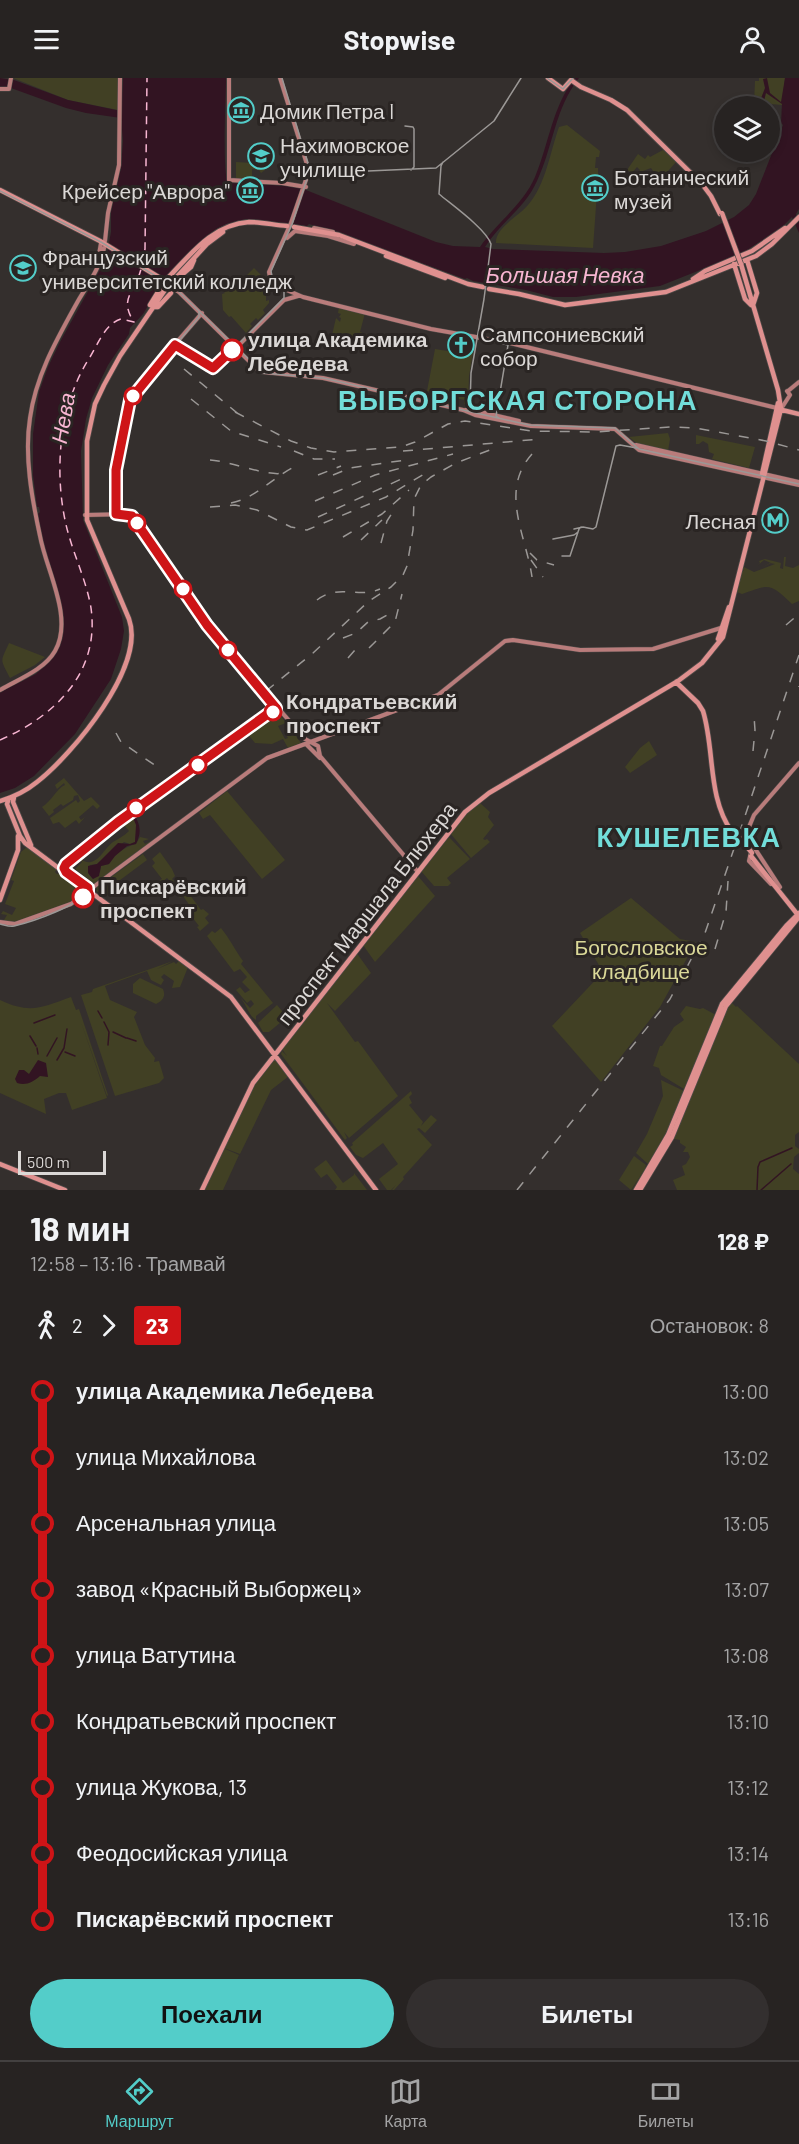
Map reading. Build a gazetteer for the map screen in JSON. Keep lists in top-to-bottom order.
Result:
{
  "streets": {
    "main road": ["проспект Маршала Блюхера"]
  },
  "districts": ["ВЫБОРГСКАЯ СТОРОНА", "КУШЕЛЕВКА"],
  "water": ["Большая Невка", "Нева"],
  "parks": ["Богословское кладбище"],
  "places": {
    "museum": ["Домик Петра I", "Ботанический музей", "Крейсер \"Аврора\""],
    "school or university": ["Нахимовское училище", "Французский университетский колледж"],
    "church": ["Сампсониевский собор"],
    "other": ["улица Академика Лебедева", "Кондратьевский проспект", "Пискарёвский проспект"],
    "metro station": ["Лесная"]
  },
  "lines": ["tram line 23"],
  "scale_bar": "500 m",
  "page": {
    "header": "Stopwise",
    "scale": "500 m",
    "heading": ["18 мин", "12:58 – 13:16 · Трамвай", "128 ₽"],
    "legs": ["2", "23", "Остановок: 8"],
    "list": [
      {
        "name": "улица Академика Лебедева",
        "value": "13:00"
      },
      {
        "name": "улица Михайлова",
        "value": "13:02"
      },
      {
        "name": "Арсенальная улица",
        "value": "13:05"
      },
      {
        "name": "завод «Красный Выборжец»",
        "value": "13:07"
      },
      {
        "name": "улица Ватутина",
        "value": "13:08"
      },
      {
        "name": "Кондратьевский проспект",
        "value": "13:10"
      },
      {
        "name": "улица Жукова, 13",
        "value": "13:12"
      },
      {
        "name": "Феодосийская улица",
        "value": "13:14"
      },
      {
        "name": "Пискарёвский проспект",
        "value": "13:16"
      }
    ],
    "buttons": ["Поехали", "Билеты"],
    "tabs": ["Маршрут", "Карта", "Билеты"]
  }
}
